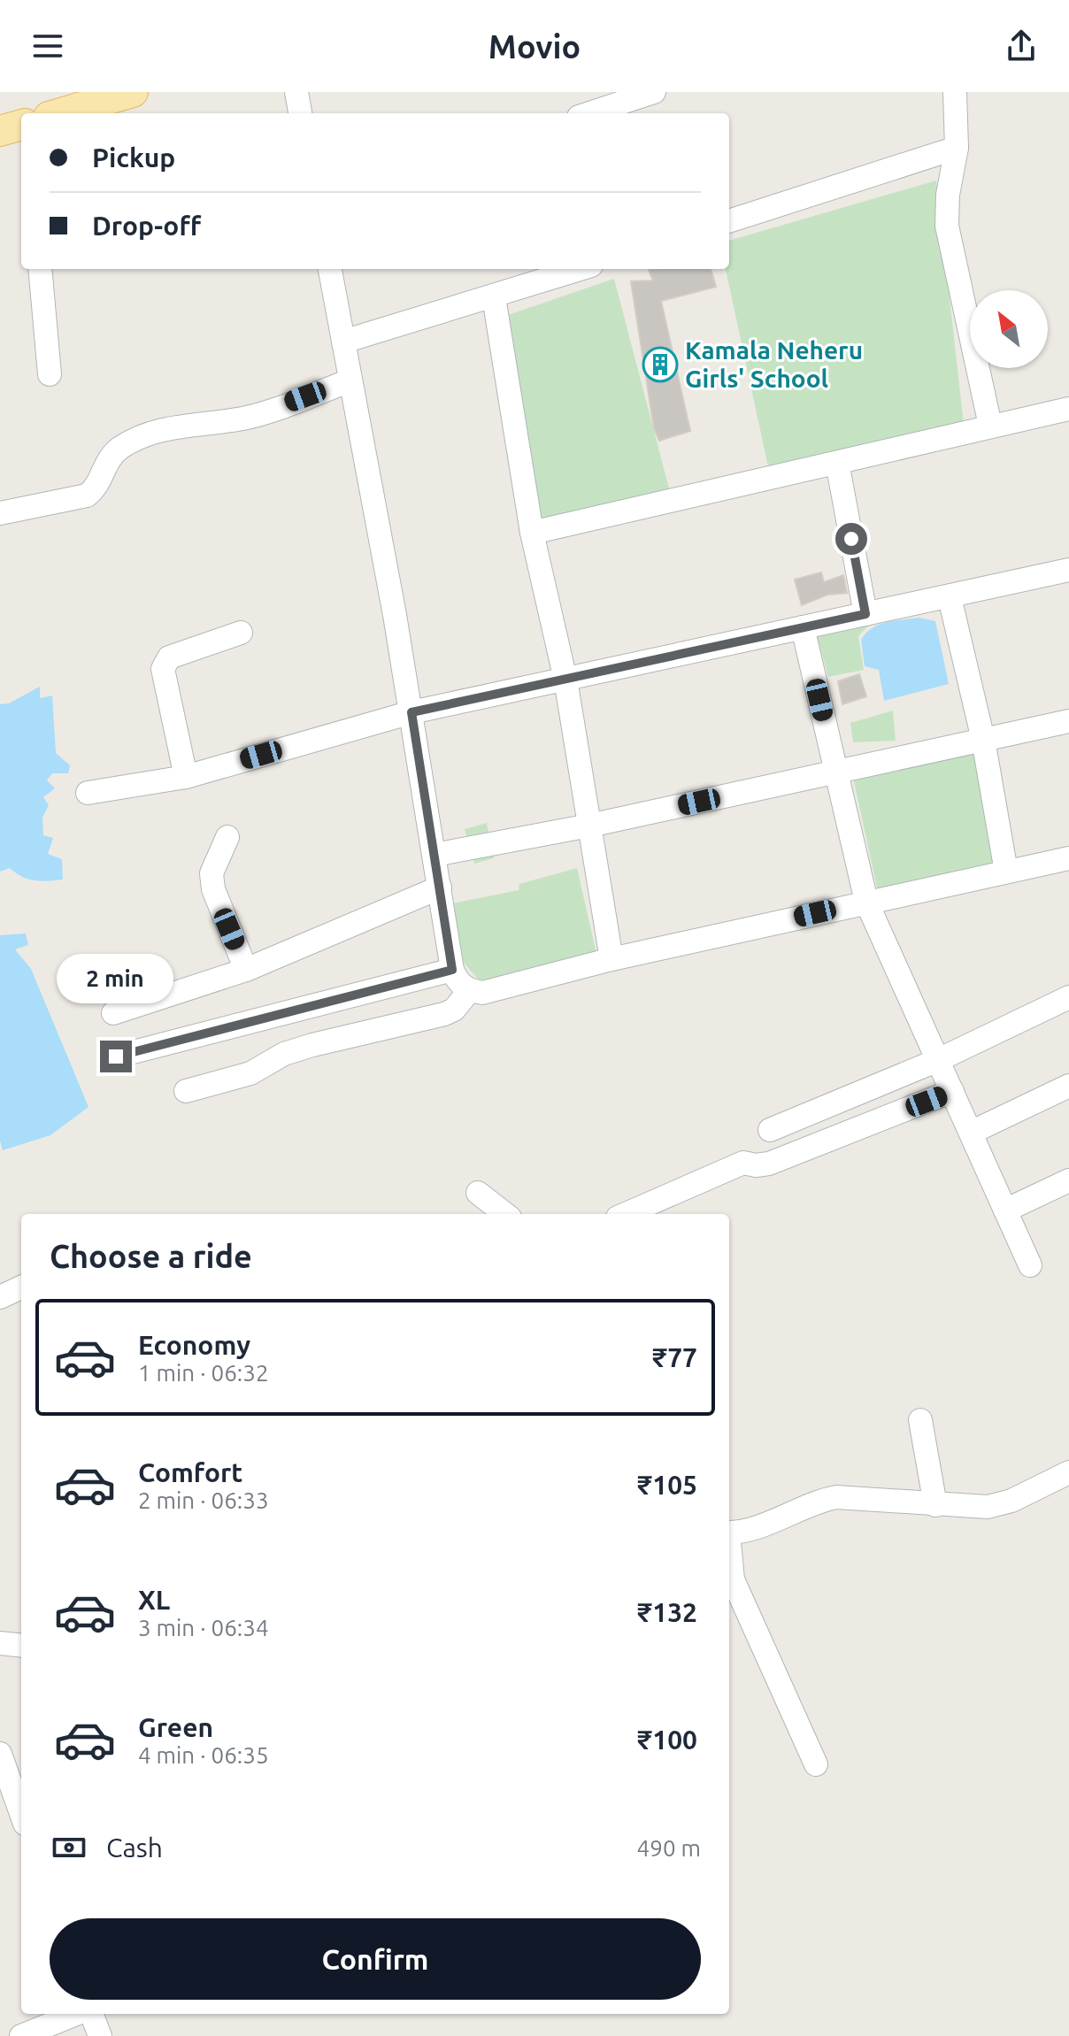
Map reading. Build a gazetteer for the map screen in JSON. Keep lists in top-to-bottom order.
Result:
{
  "places": {
    "building": ["Kamala Neheru Girls' School"]
  },
  "north": "top left",
  "page": {
    "header": "Movio",
    "banner": ["Pickup", "Drop-off"],
    "bubble": "2 min",
    "heading": "Choose a ride",
    "list": [
      {
        "name": "Economy",
        "note": "1 min · 06:32",
        "value": "₹77"
      },
      {
        "name": "Comfort",
        "note": "2 min · 06:33",
        "value": "₹105"
      },
      {
        "name": "XL",
        "note": "3 min · 06:34",
        "value": "₹132"
      },
      {
        "name": "Green",
        "note": "4 min · 06:35",
        "value": "₹100"
      }
    ],
    "pay": ["Cash", "490 m"],
    "buttons": "Confirm"
  }
}
